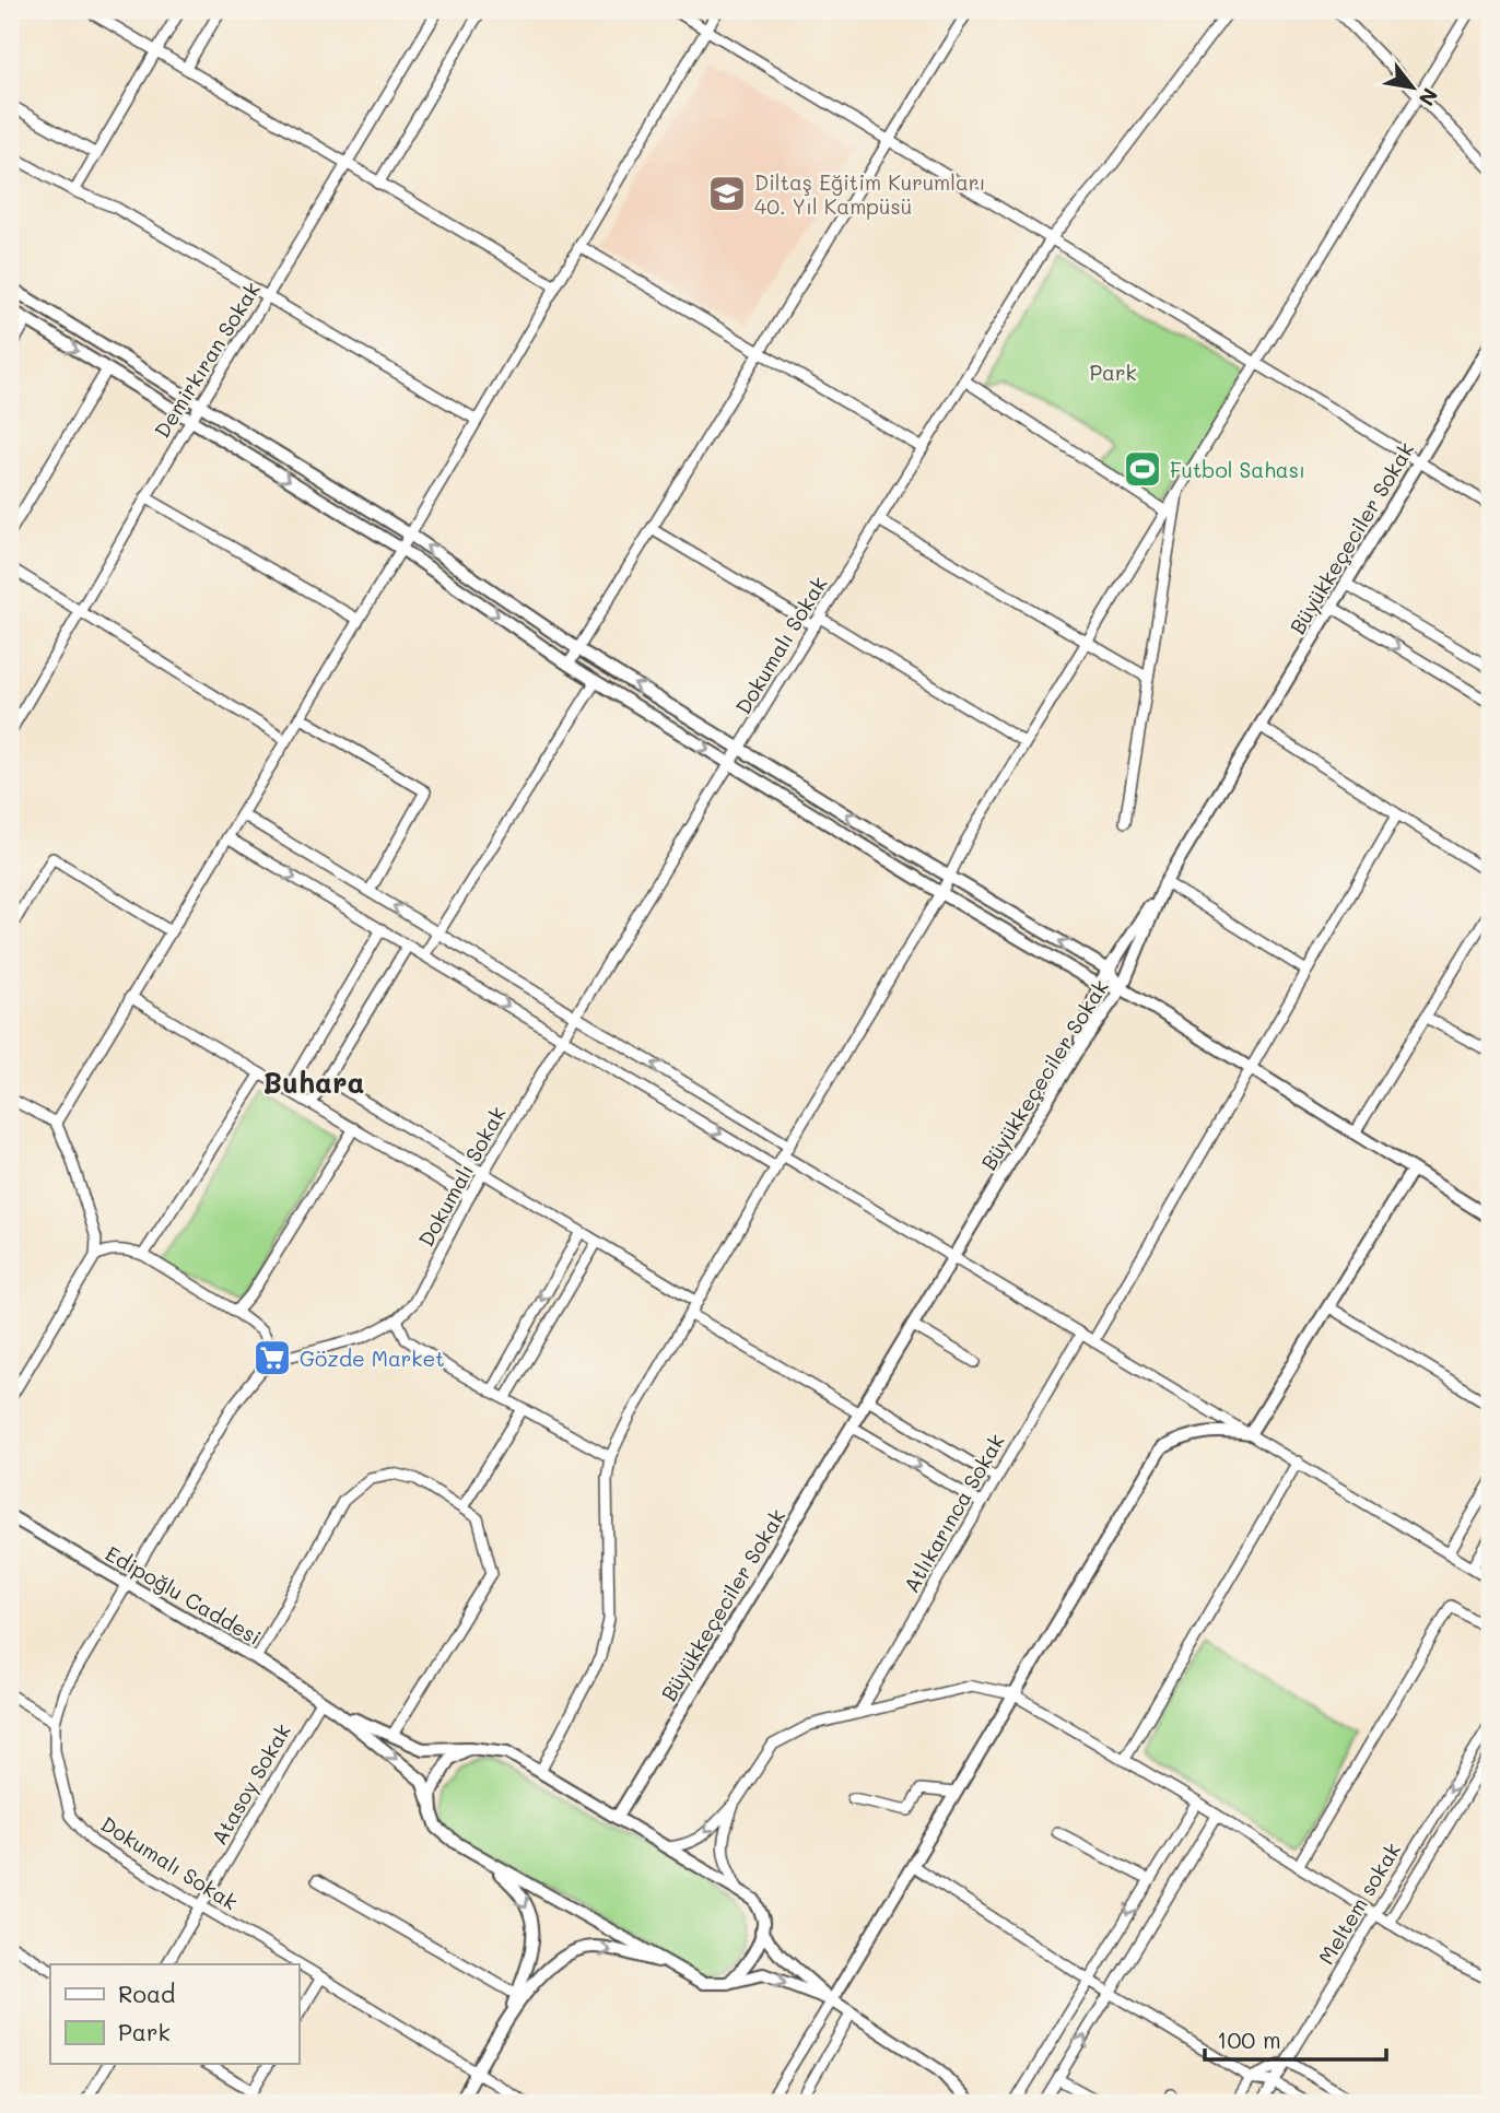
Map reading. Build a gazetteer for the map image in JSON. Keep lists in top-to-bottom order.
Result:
{
  "streets": {
    "street": [
      "Demirkıran Sokak",
      "Büyükkeçeciler Sokak",
      "Dokumalı Sokak",
      "Atlıkarınca Sokak",
      "Edipoğlu Caddesi",
      "Atasoy Sokak",
      "Meltem sokak"
    ]
  },
  "crossings": [
    ["Dokumalı Sokak", "Edipoğlu Caddesi"],
    ["Dokumalı Sokak", "Atasoy Sokak"],
    ["Edipoğlu Caddesi", "Atasoy Sokak"]
  ],
  "districts": ["Buhara"],
  "parks": ["Park"],
  "places": {
    "school or university": ["Diltaş Eğitim Kurumları 40. Yıl Kampüsü"],
    "sports": ["Futbol Sahası"],
    "supermarket": ["Gözde Market"]
  },
  "legend": ["Road", "Park"],
  "scale_bar": "100 m",
  "north": "bottom right"
}
